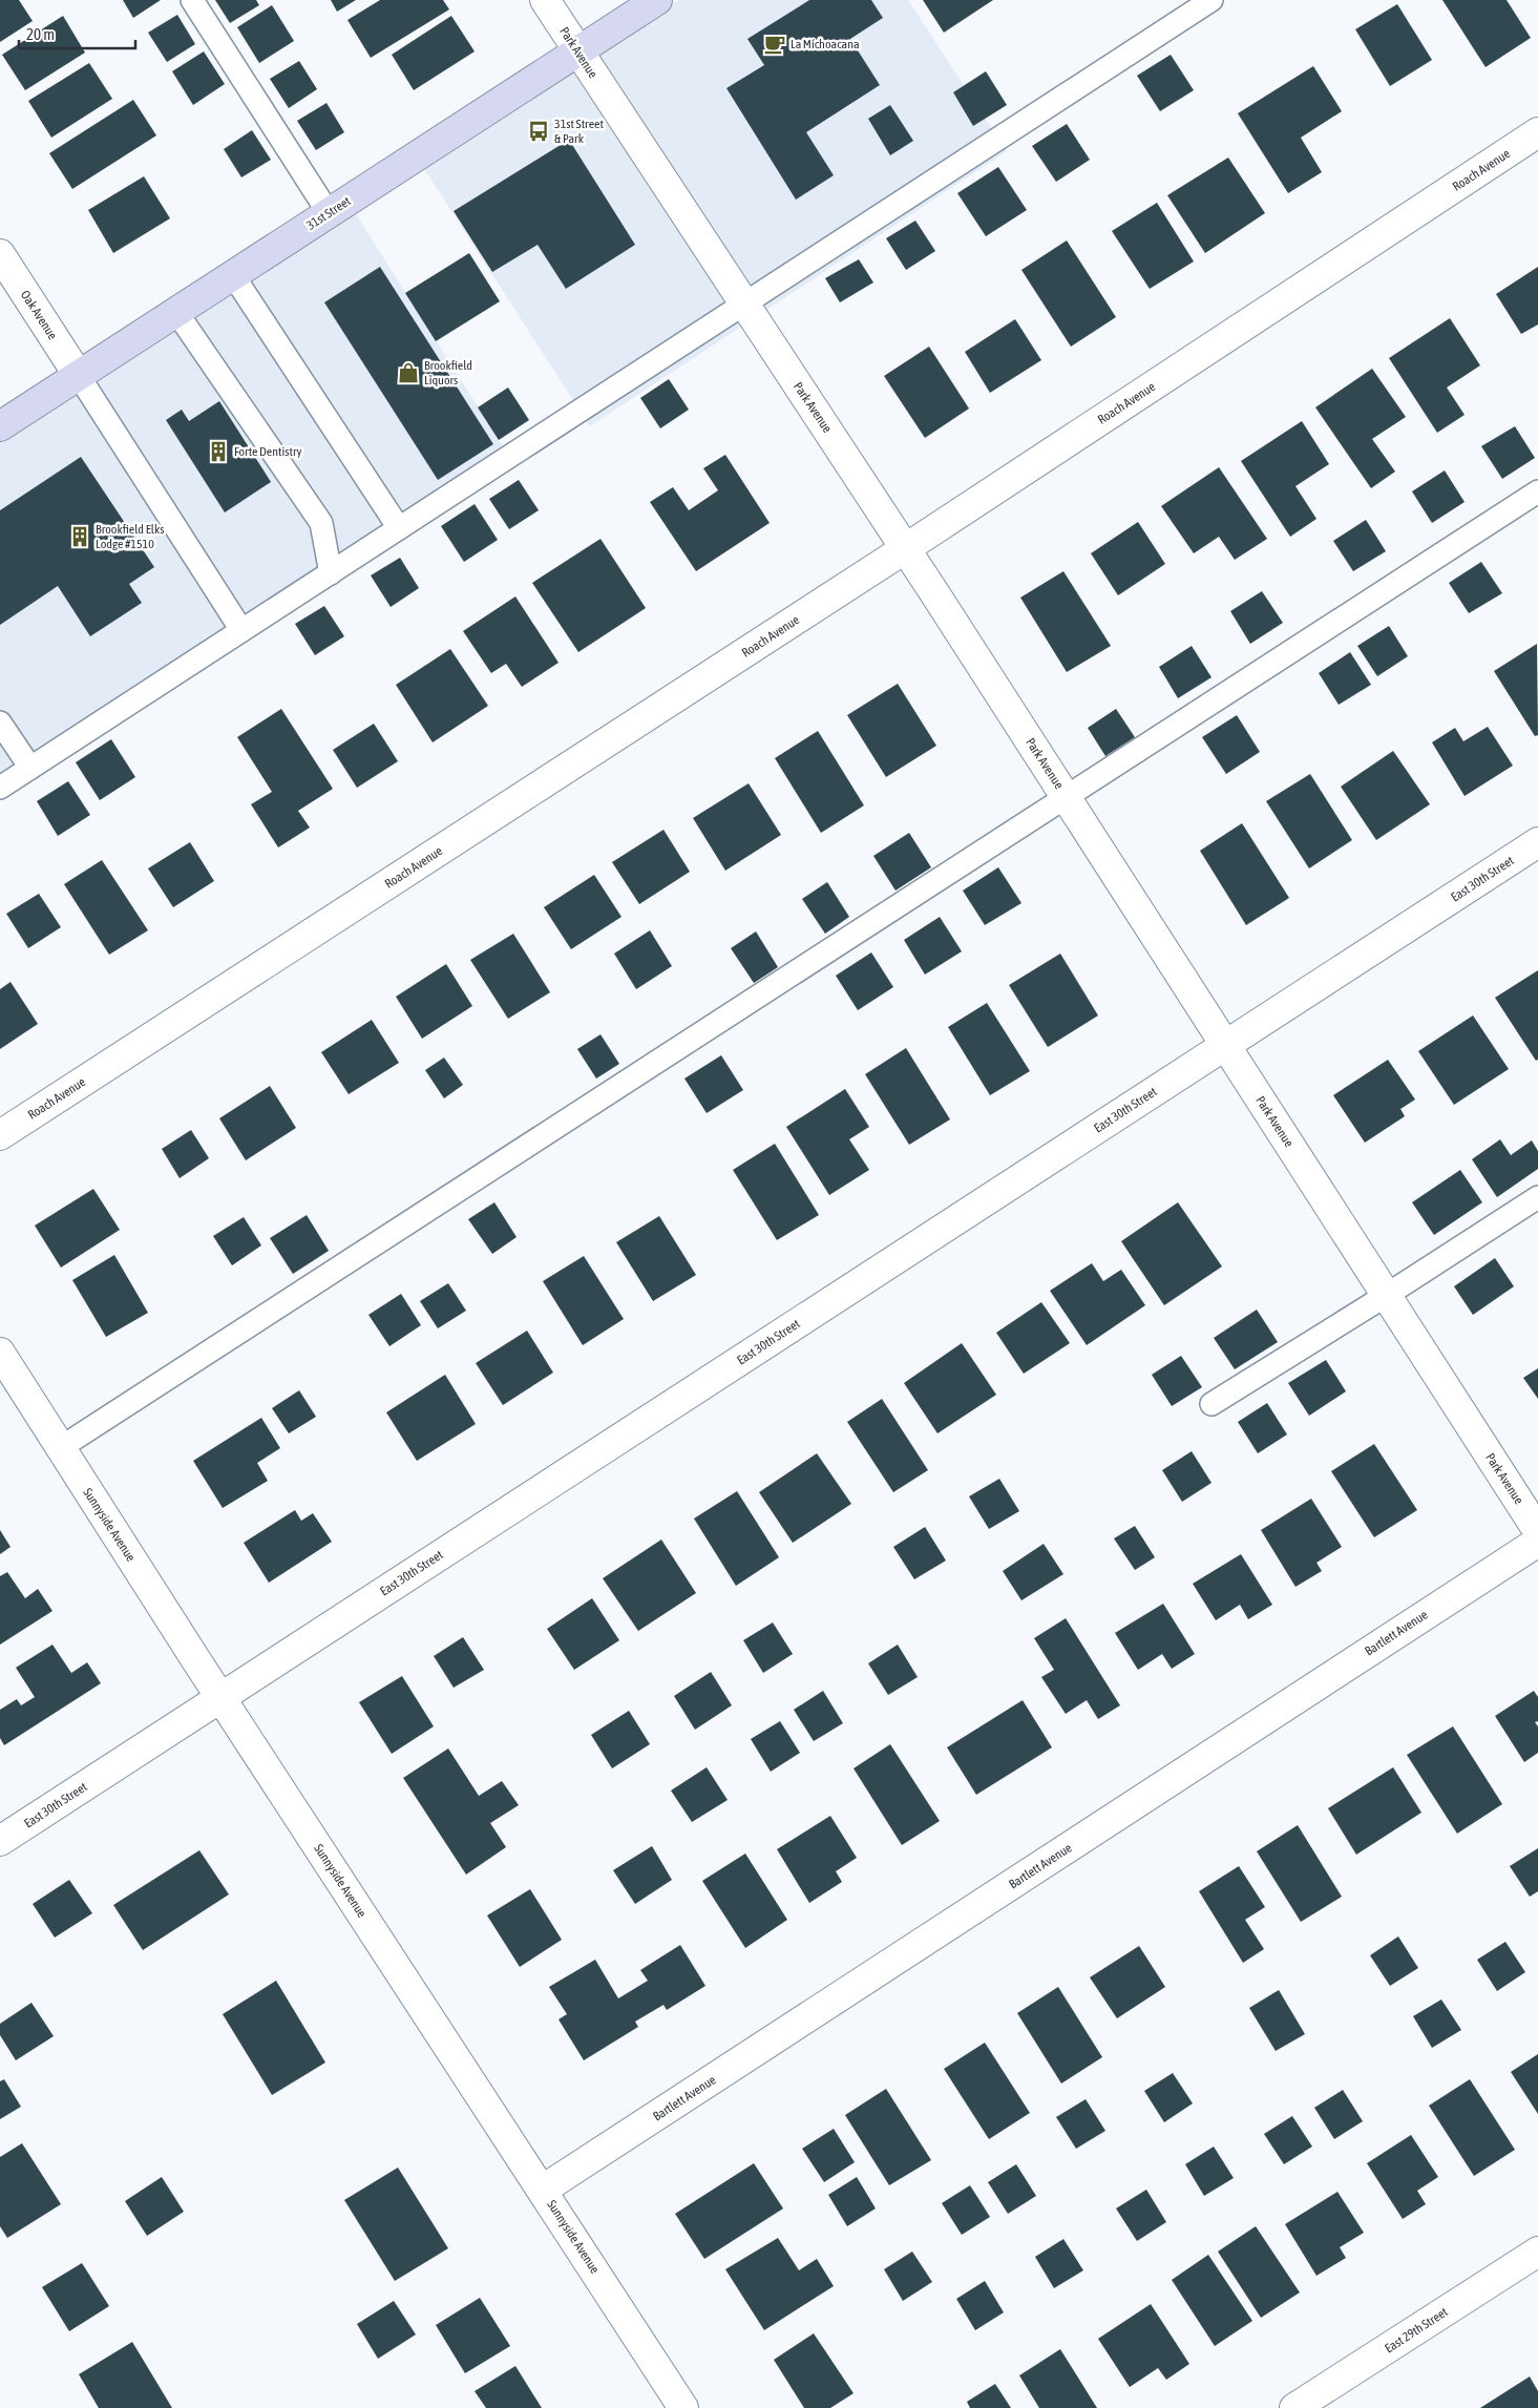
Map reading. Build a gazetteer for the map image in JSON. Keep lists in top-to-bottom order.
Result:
{
  "streets": {
    "main road": ["31st Street"],
    "street": [
      "Park Avenue",
      "Roach Avenue",
      "Oak Avenue",
      "East 30th Street",
      "Sunnyside Avenue",
      "Bartlett Avenue",
      "East 29th Street"
    ]
  },
  "crossings": [
    ["Park Avenue", "Roach Avenue"],
    ["Park Avenue", "31st Street"],
    ["Park Avenue", "East 30th Street"],
    ["31st Street", "Oak Avenue"],
    ["East 30th Street", "Sunnyside Avenue"],
    ["Sunnyside Avenue", "Bartlett Avenue"]
  ],
  "places": {
    "cafe": ["La Michoacana"],
    "bus stop": ["31st Street & Park"],
    "shop": ["Brookfield Liquors"],
    "building": ["Forte Dentistry", "Brookfield Elks Lodge #1510"]
  },
  "scale_bar": "20 m"
}
